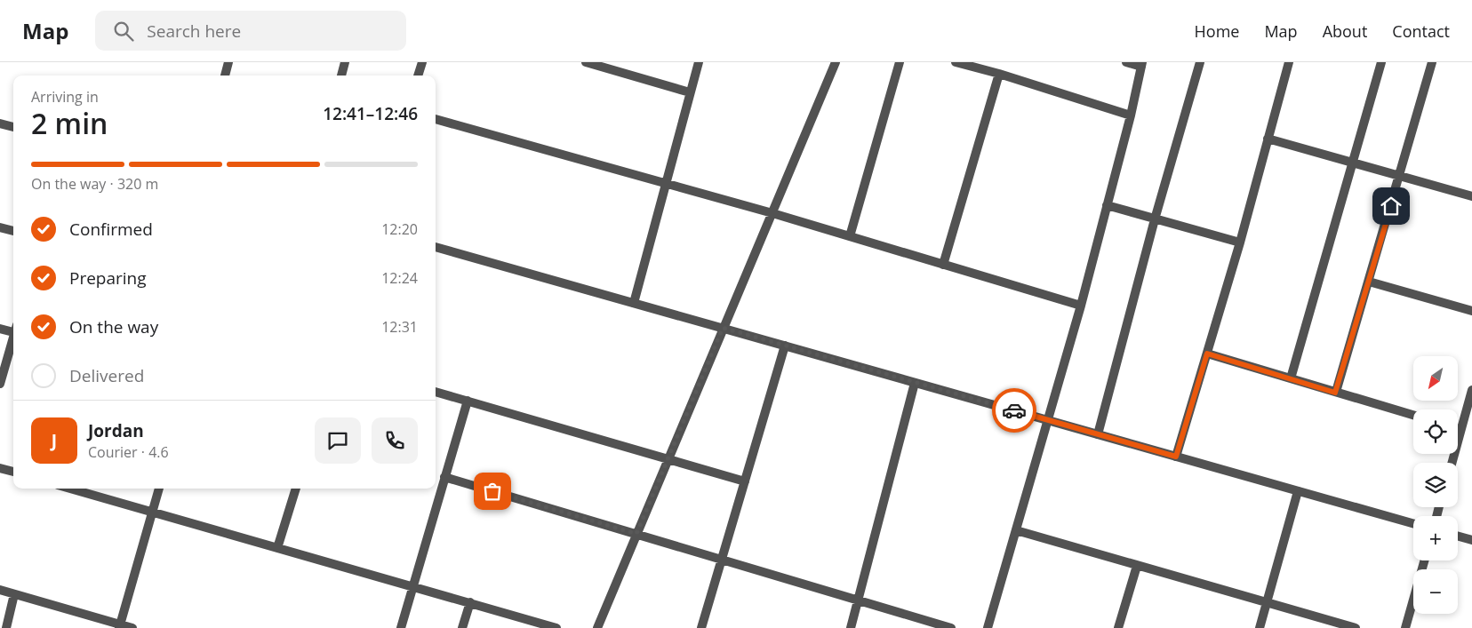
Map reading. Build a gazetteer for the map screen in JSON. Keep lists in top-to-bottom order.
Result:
{
  "north": "bottom left",
  "page": {
    "header": "Map",
    "search": "Search here",
    "nav": [
      "Home",
      "Map",
      "About",
      "Contact"
    ],
    "heading": ["2 min", "Arriving in", "12:41–12:46"],
    "panel": ["Jordan", "Courier · 4.6"],
    "bar": "On the way · 320 m",
    "list": [
      ["Confirmed", "12:20"],
      ["Preparing", "12:24"],
      ["On the way", "12:31"],
      "Delivered"
    ],
    "map_buttons": ["+", "−"],
    "round": "J"
  }
}
